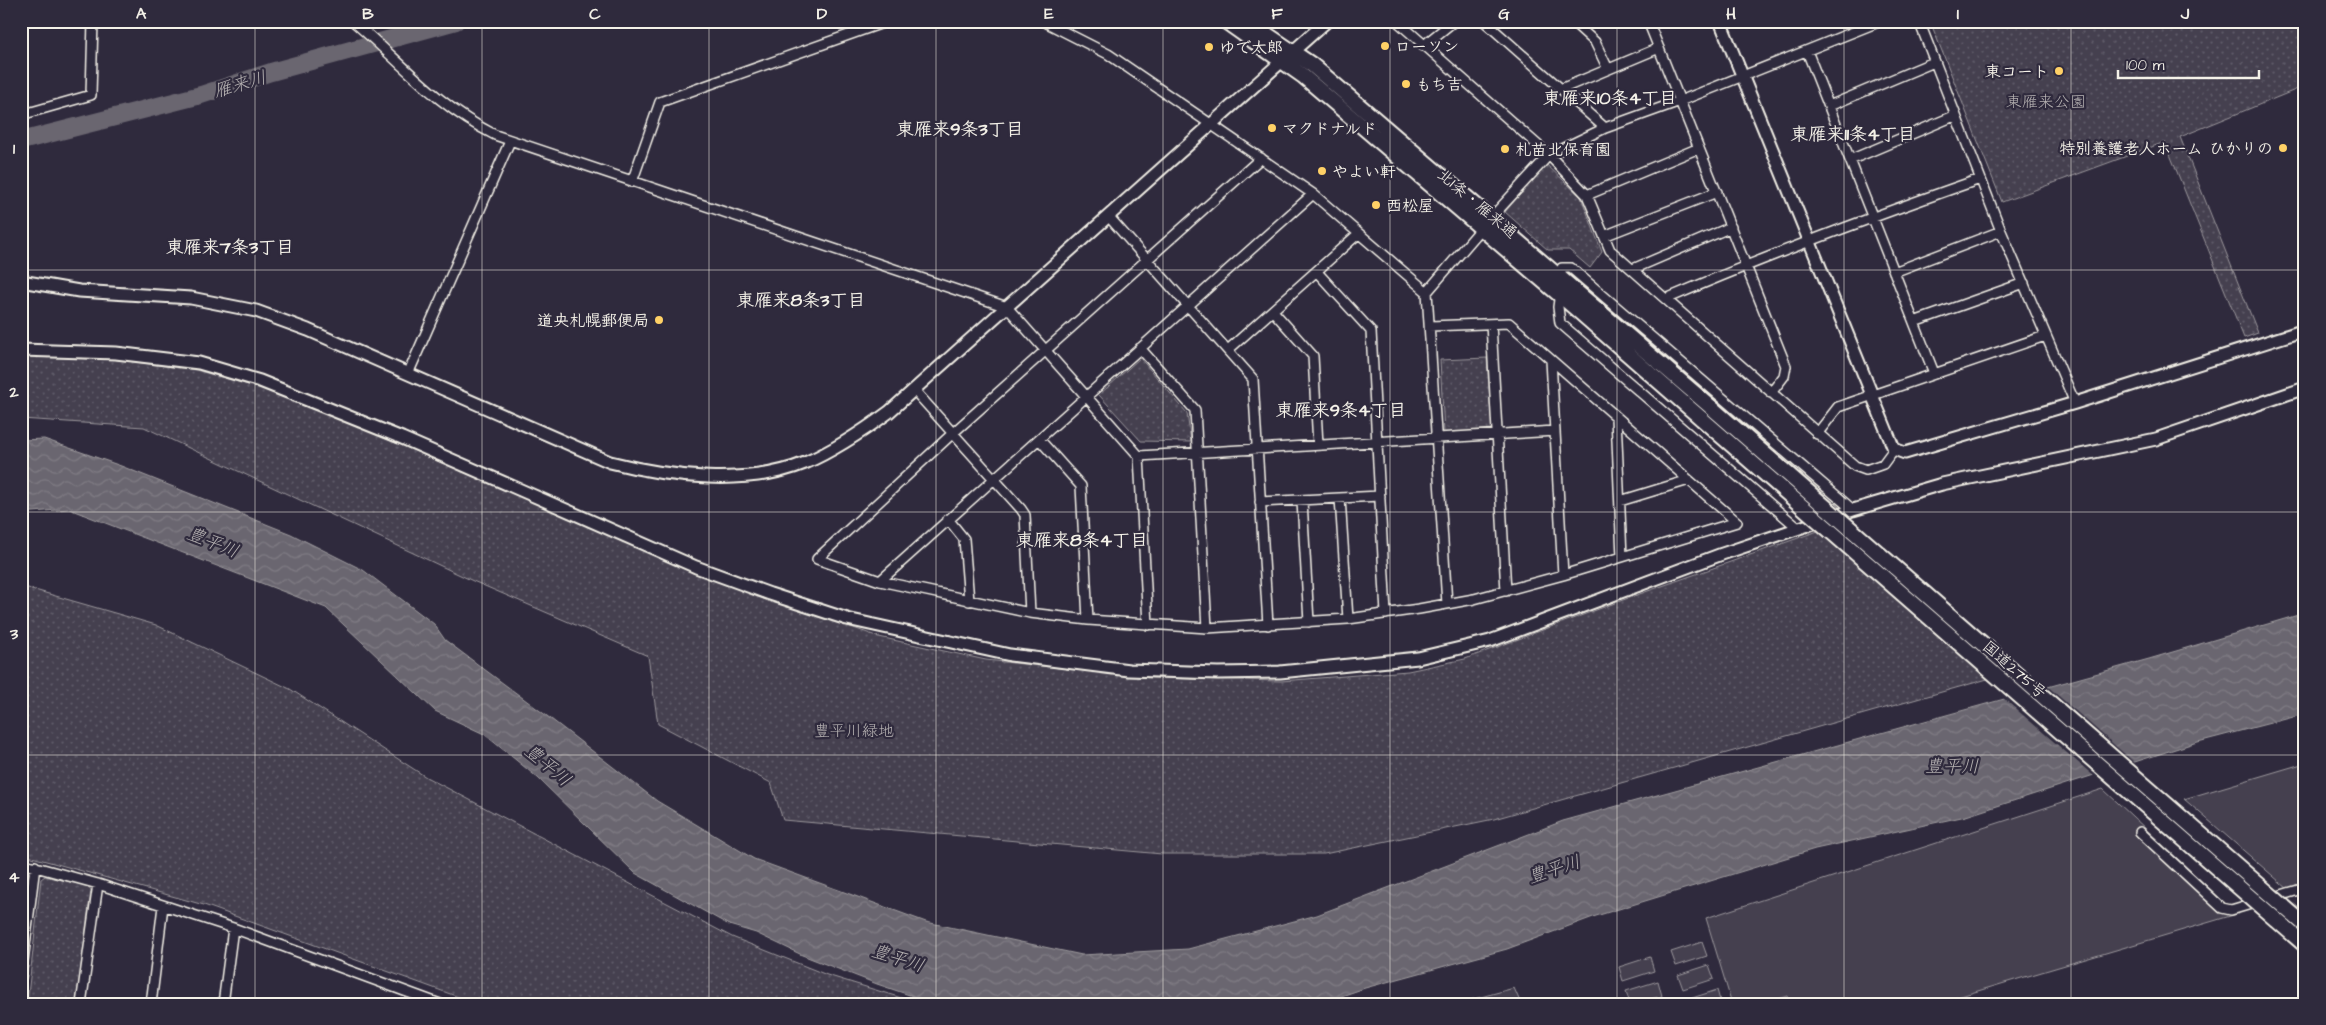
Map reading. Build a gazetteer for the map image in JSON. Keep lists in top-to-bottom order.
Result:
{
  "streets": {
    "highway": ["北1条・雁来通", "国道275号"]
  },
  "crossings": [
    ["北1条・雁来通", "国道275号"]
  ],
  "districts": [
    "東雁来10条4丁目",
    "東雁来9条3丁目",
    "東雁来11条4丁目",
    "東雁来7条3丁目",
    "東雁来8条3丁目",
    "東雁来9条4丁目",
    "東雁来8条4丁目"
  ],
  "water": ["雁来川", "豊平川"],
  "parks": ["東雁来公園", "豊平川緑地"],
  "places": [
    "ローソン",
    "ゆで太郎",
    "東コート",
    "もち吉",
    "マクドナルド",
    "特別養護老人ホーム ひかりの",
    "札苗北保育園",
    "やよい軒",
    "西松屋",
    "道央札幌郵便局"
  ],
  "scale_bar": "100 m",
  "grid": {
    "columns": [
      "A",
      "B",
      "C",
      "D",
      "E",
      "F",
      "G",
      "H",
      "I",
      "J"
    ],
    "rows": [
      "1",
      "2",
      "3",
      "4"
    ]
  }
}
